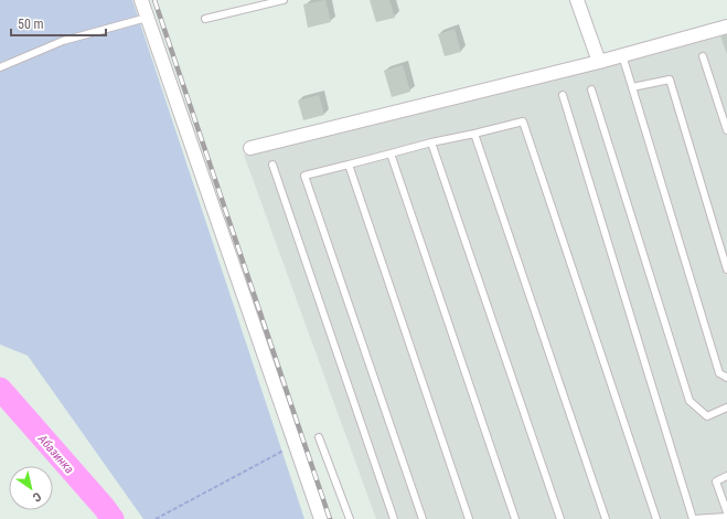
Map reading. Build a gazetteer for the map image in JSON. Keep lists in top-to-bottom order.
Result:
{
  "water": ["Абазинка"],
  "scale_bar": "50 m",
  "north": "bottom right"
}
